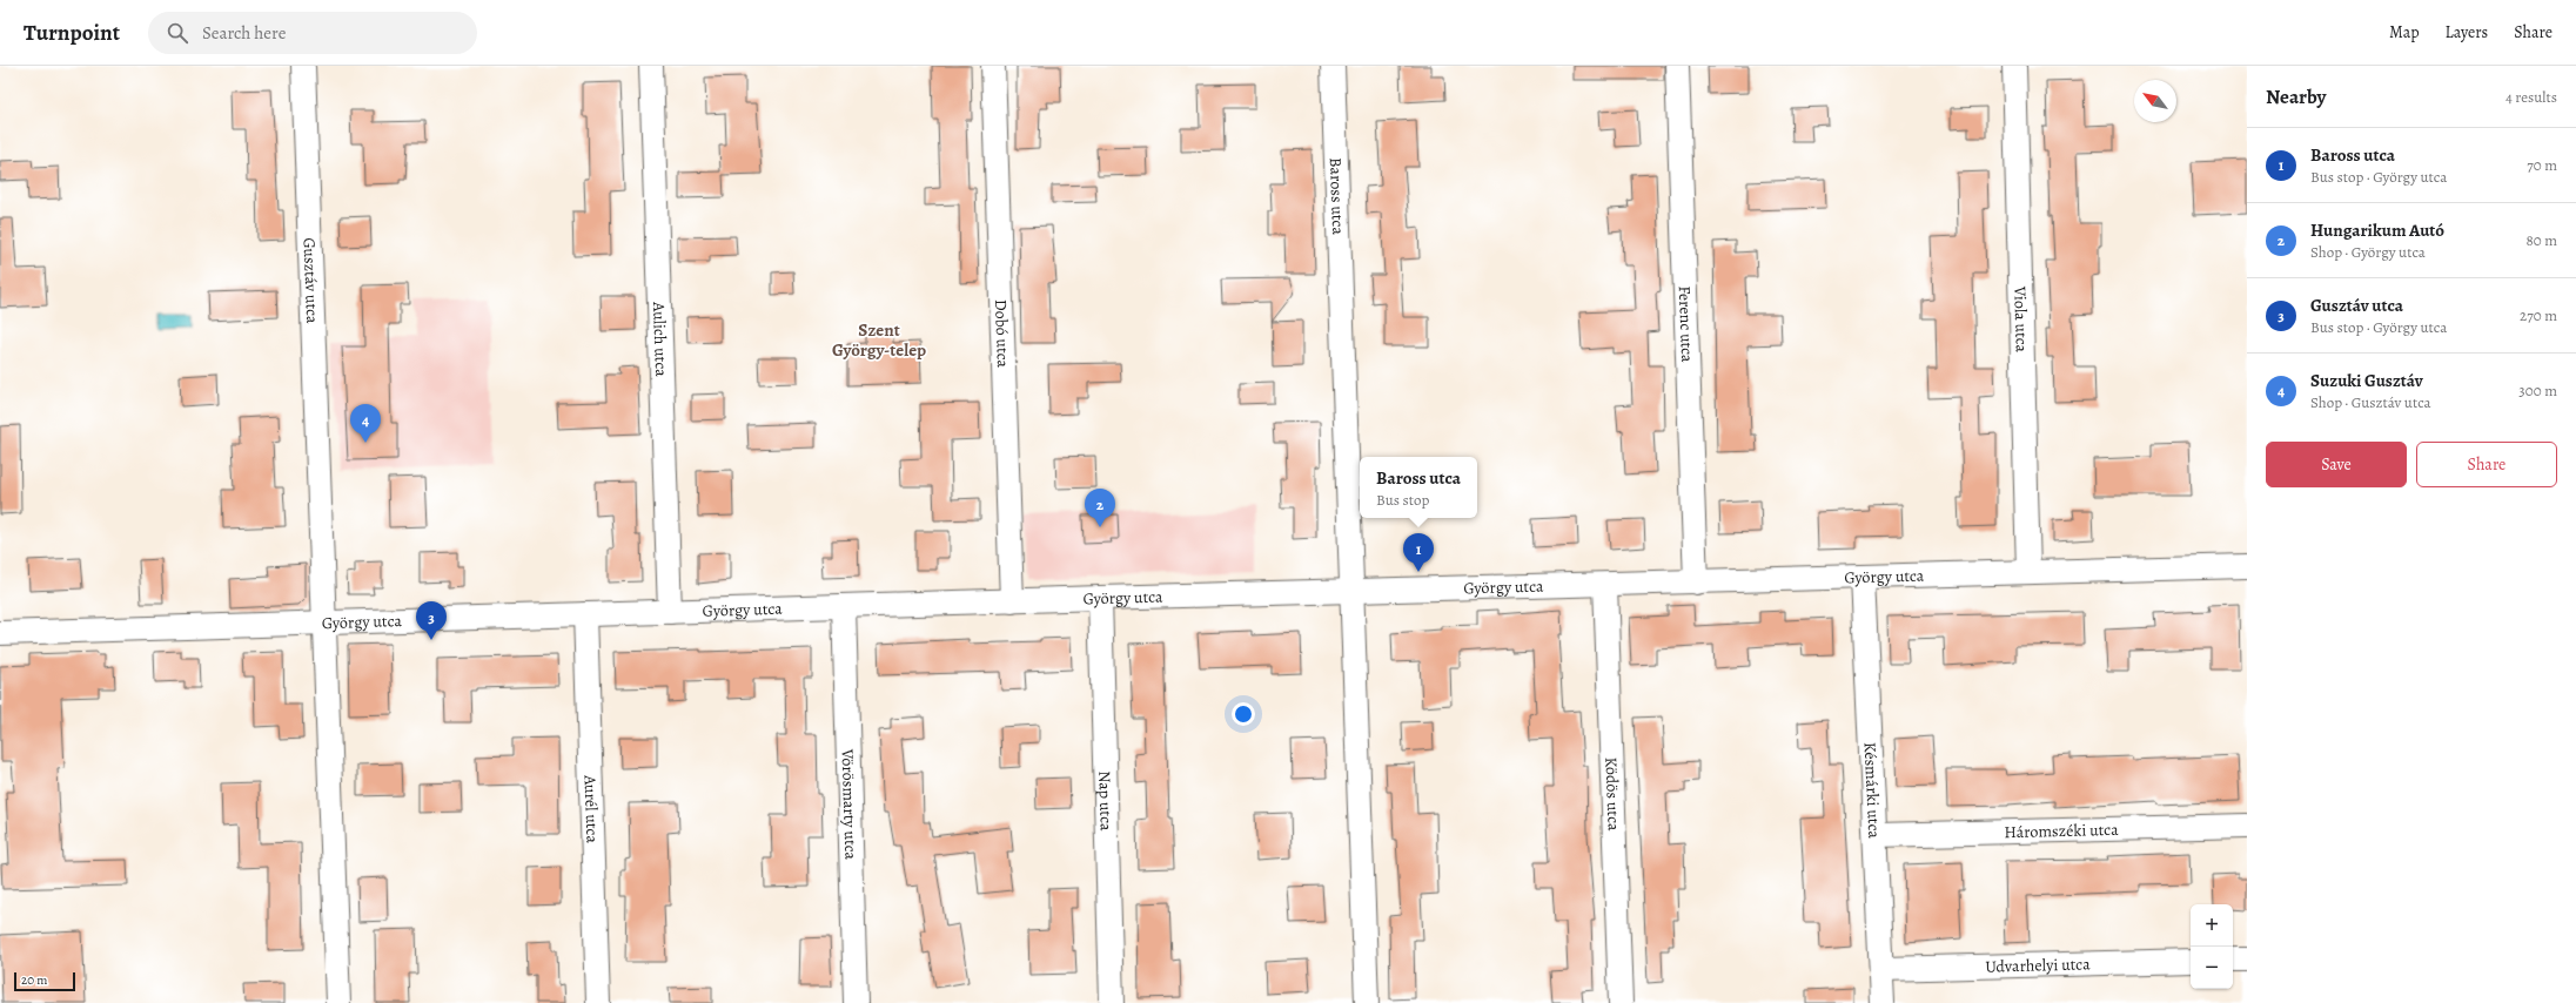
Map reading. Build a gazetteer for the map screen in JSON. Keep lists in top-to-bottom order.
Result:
{
  "streets": {
    "street": [
      "Baross utca",
      "Gusztáv utca",
      "Viola utca",
      "Ferenc utca",
      "Dobó utca",
      "Aulich utca",
      "György utca",
      "Késmárki utca",
      "Ködös utca",
      "Nap utca",
      "Vörösmarty utca",
      "Aurél utca",
      "Háromszéki utca",
      "Udvarhelyi utca"
    ]
  },
  "crossings": [
    ["Baross utca", "György utca"],
    ["Gusztáv utca", "György utca"],
    ["Viola utca", "György utca"],
    ["Ferenc utca", "György utca"],
    ["Dobó utca", "György utca"],
    ["Aulich utca", "György utca"],
    ["György utca", "Késmárki utca"],
    ["György utca", "Ködös utca"],
    ["György utca", "Nap utca"],
    ["György utca", "Vörösmarty utca"],
    ["György utca", "Aurél utca"],
    ["Késmárki utca", "Háromszéki utca"],
    ["Késmárki utca", "Udvarhelyi utca"]
  ],
  "districts": ["Szent György-telep"],
  "scale_bar": "20 m",
  "north": "top left",
  "page": {
    "header": "Turnpoint",
    "search": "Search here",
    "nav": ["Map", "Layers", "Share"],
    "heading": ["Nearby", "4 results"],
    "list": [
      {
        "mark": "1",
        "name": "Baross utca",
        "note": "Bus stop · György utca",
        "value": "70 m"
      },
      {
        "mark": "2",
        "name": "Hungarikum Autó",
        "note": "Shop · György utca",
        "value": "80 m"
      },
      {
        "mark": "3",
        "name": "Gusztáv utca",
        "note": "Bus stop · György utca",
        "value": "270 m"
      },
      {
        "mark": "4",
        "name": "Suzuki Gusztáv",
        "note": "Shop · Gusztáv utca",
        "value": "300 m"
      }
    ],
    "pins": [
      "4",
      "2",
      "1",
      "3"
    ],
    "buttons": ["Save", "Share"],
    "popup": ["Baross utca", "Bus stop"],
    "map_buttons": ["+", "−"],
    "scale": "20 m"
  }
}
